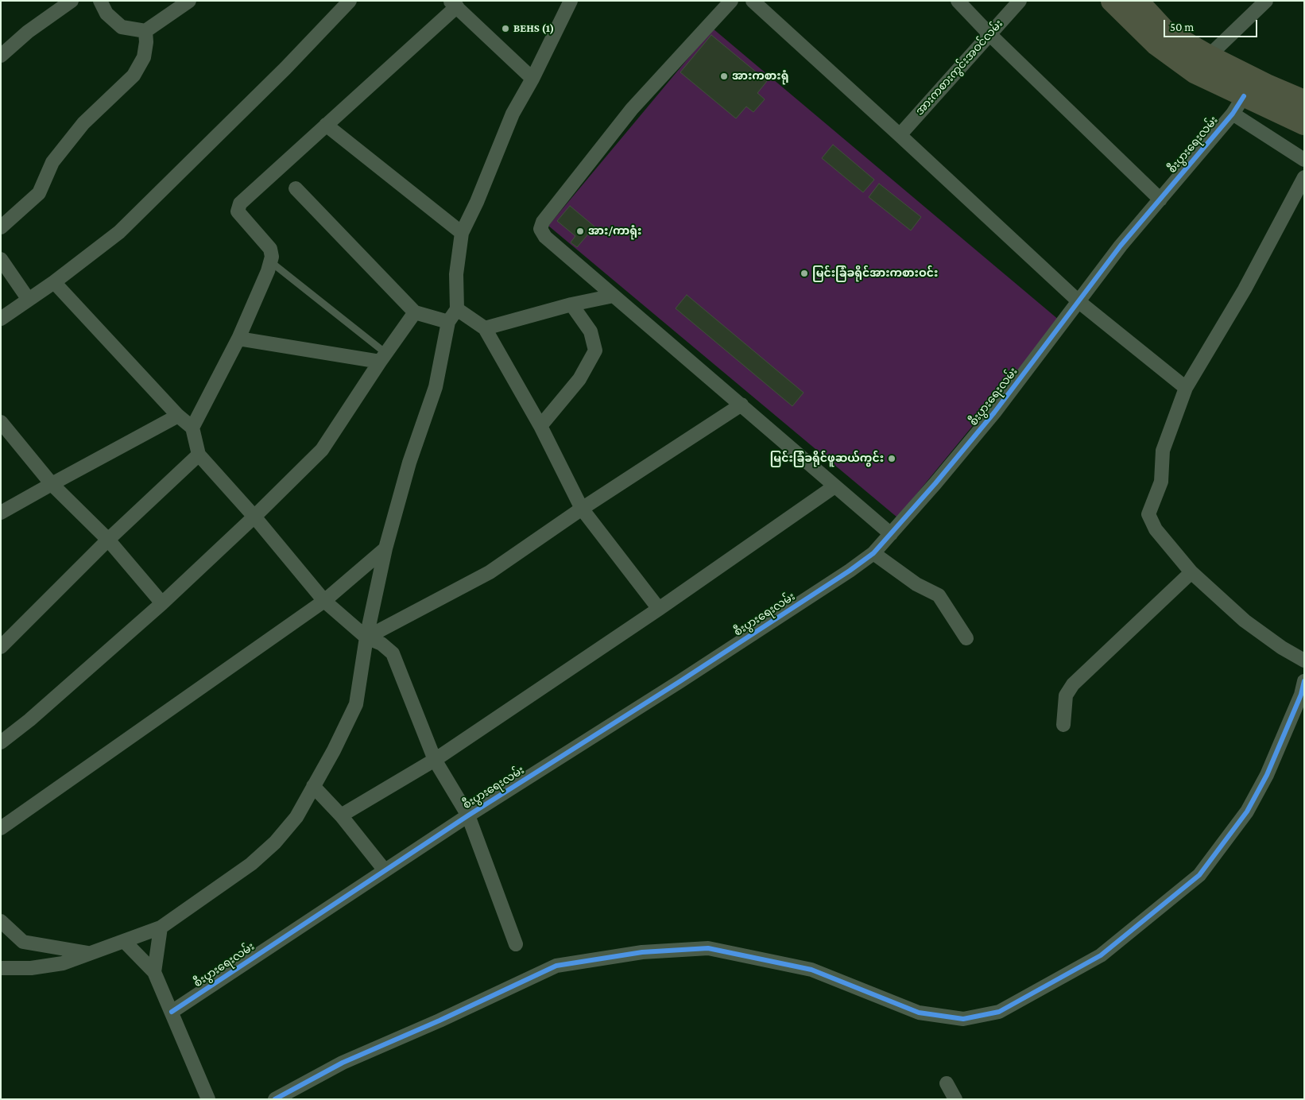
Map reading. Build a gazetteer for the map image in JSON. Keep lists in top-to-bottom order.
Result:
{
  "streets": {
    "street": ["အားကစားကွင်းအဝင်လမ်း", "စီးပွားရေးလမ်း"]
  },
  "places": [
    "BEHS (1)",
    "အားကစားရုံ",
    "အား/ကာရုံး",
    "မြင်းခြံခရိုင်အားကစားဝင်း",
    "မြင်းခြံခရိုင်ဖူဆယ်ကွင်း"
  ],
  "scale_bar": "50 m"
}
